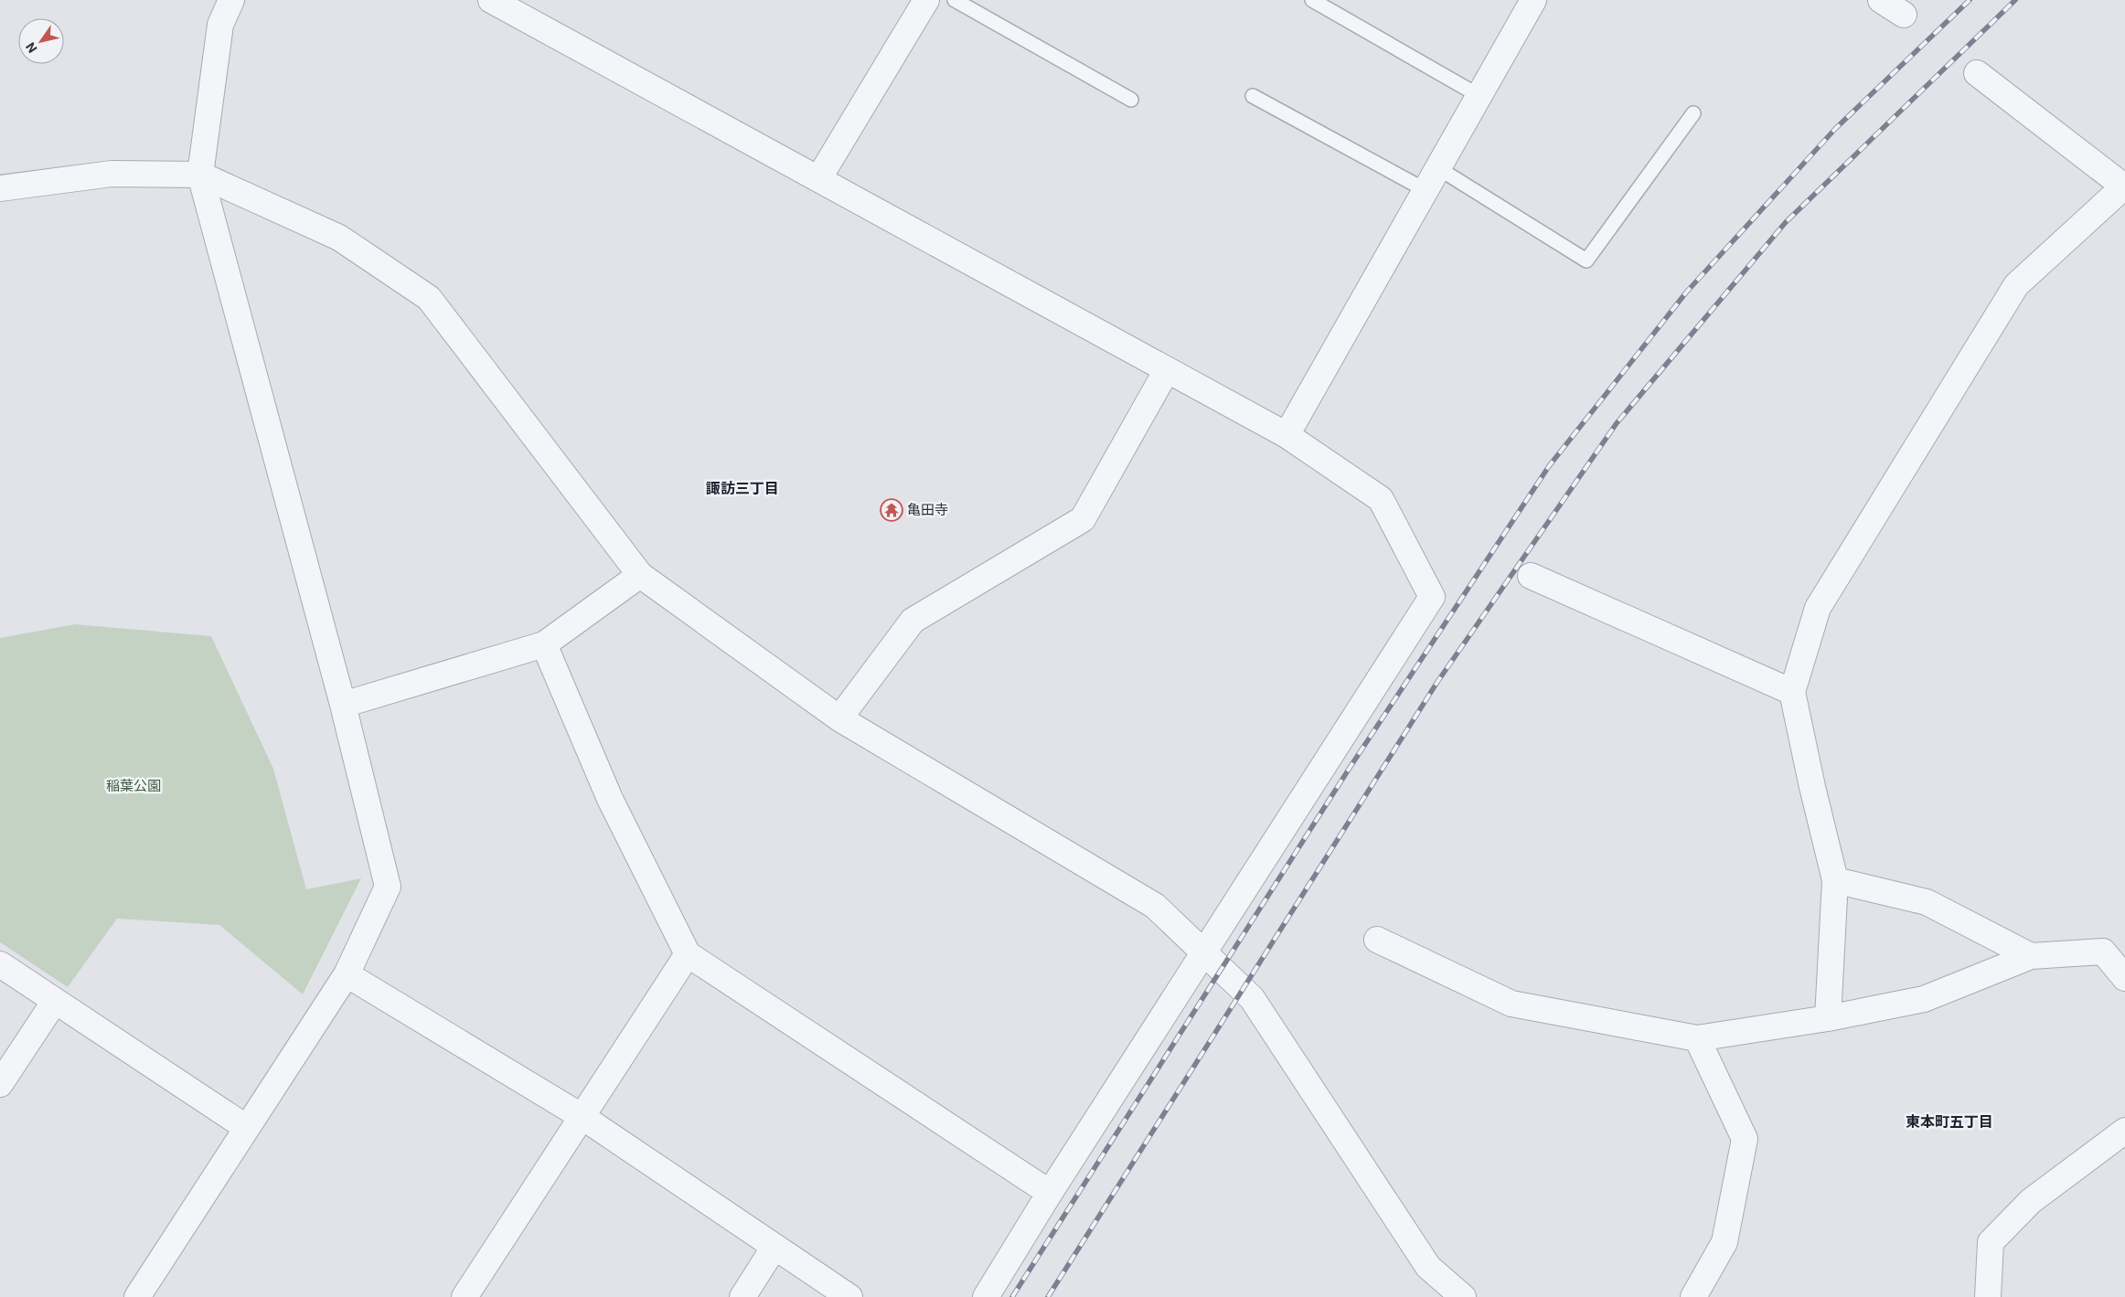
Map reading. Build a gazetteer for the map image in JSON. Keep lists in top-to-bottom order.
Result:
{
  "districts": ["諏訪三丁目", "東本町五丁目"],
  "parks": ["稲葉公園"],
  "places": {
    "temple": ["亀田寺"]
  },
  "north": "bottom left"
}
